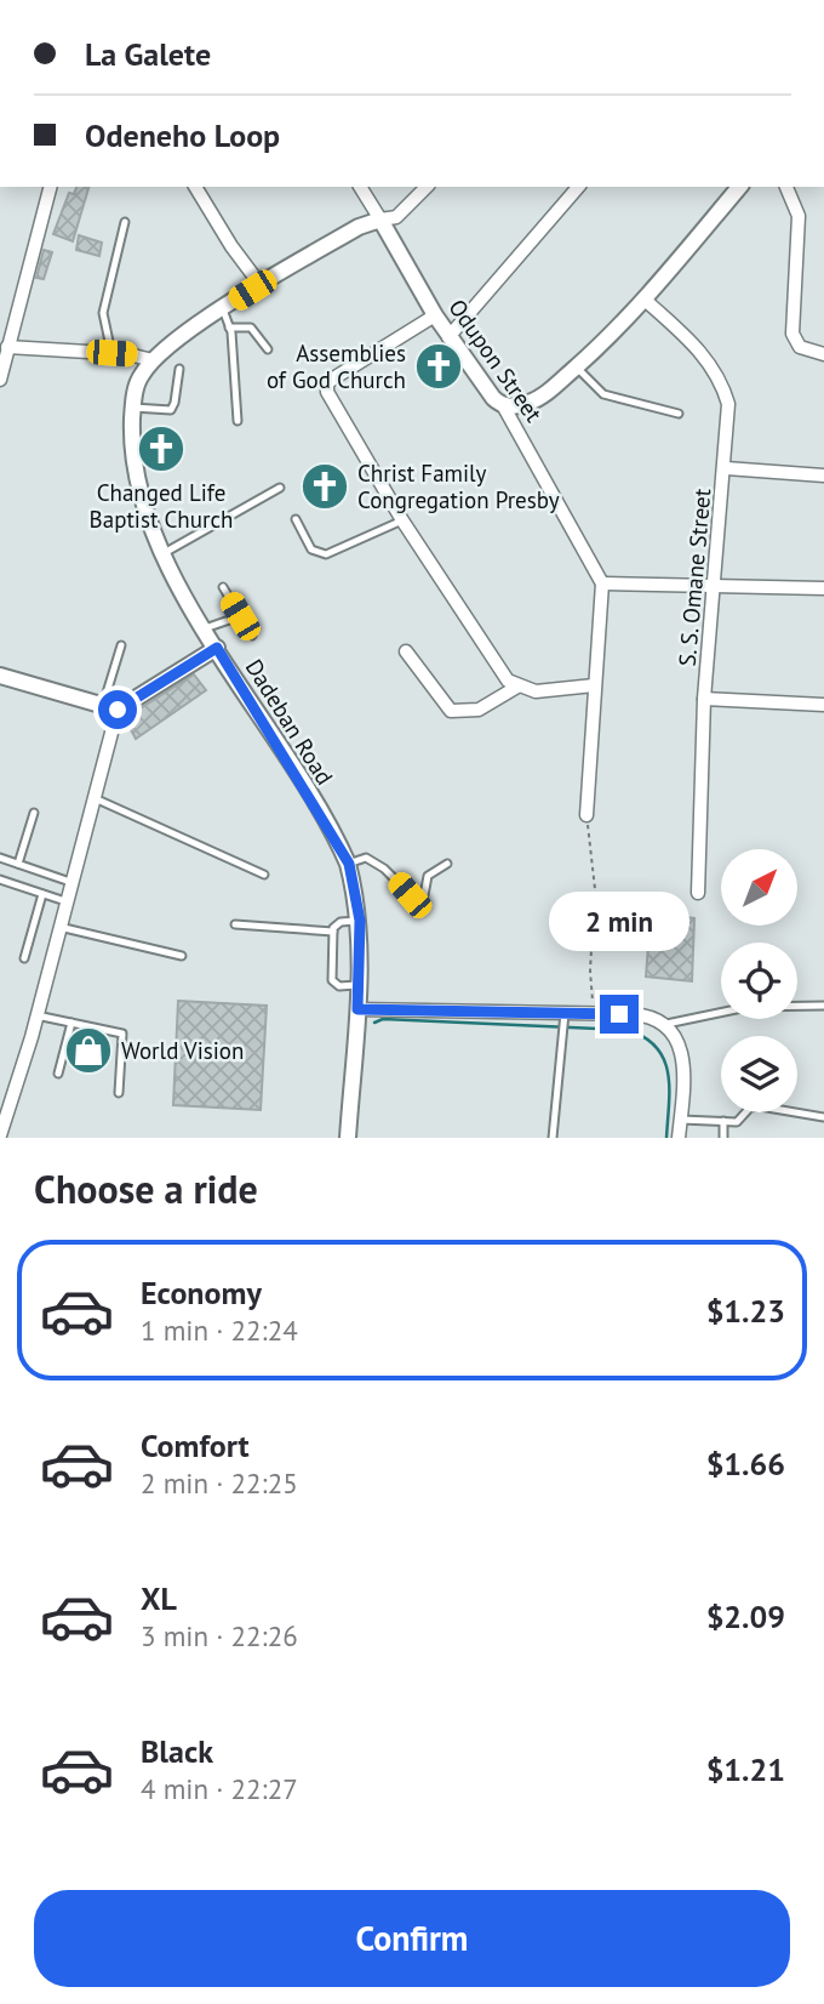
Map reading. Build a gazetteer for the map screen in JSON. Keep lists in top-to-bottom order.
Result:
{
  "streets": {
    "street": ["Odupon Street", "S. S. Omane Street", "Dadeban Road"]
  },
  "places": {
    "church": ["Assemblies of God Church", "Changed Life Baptist Church", "Christ Family Congregation Presby"],
    "shop": ["World Vision"]
  },
  "north": "top right",
  "page": {
    "banner": ["La Galete", "Odeneho Loop"],
    "bubble": "2 min",
    "heading": "Choose a ride",
    "list": [
      {
        "name": "Economy",
        "note": "1 min · 22:24",
        "value": "$1.23"
      },
      {
        "name": "Comfort",
        "note": "2 min · 22:25",
        "value": "$1.66"
      },
      {
        "name": "XL",
        "note": "3 min · 22:26",
        "value": "$2.09"
      },
      {
        "name": "Black",
        "note": "4 min · 22:27",
        "value": "$1.21"
      }
    ],
    "buttons": "Confirm"
  }
}
